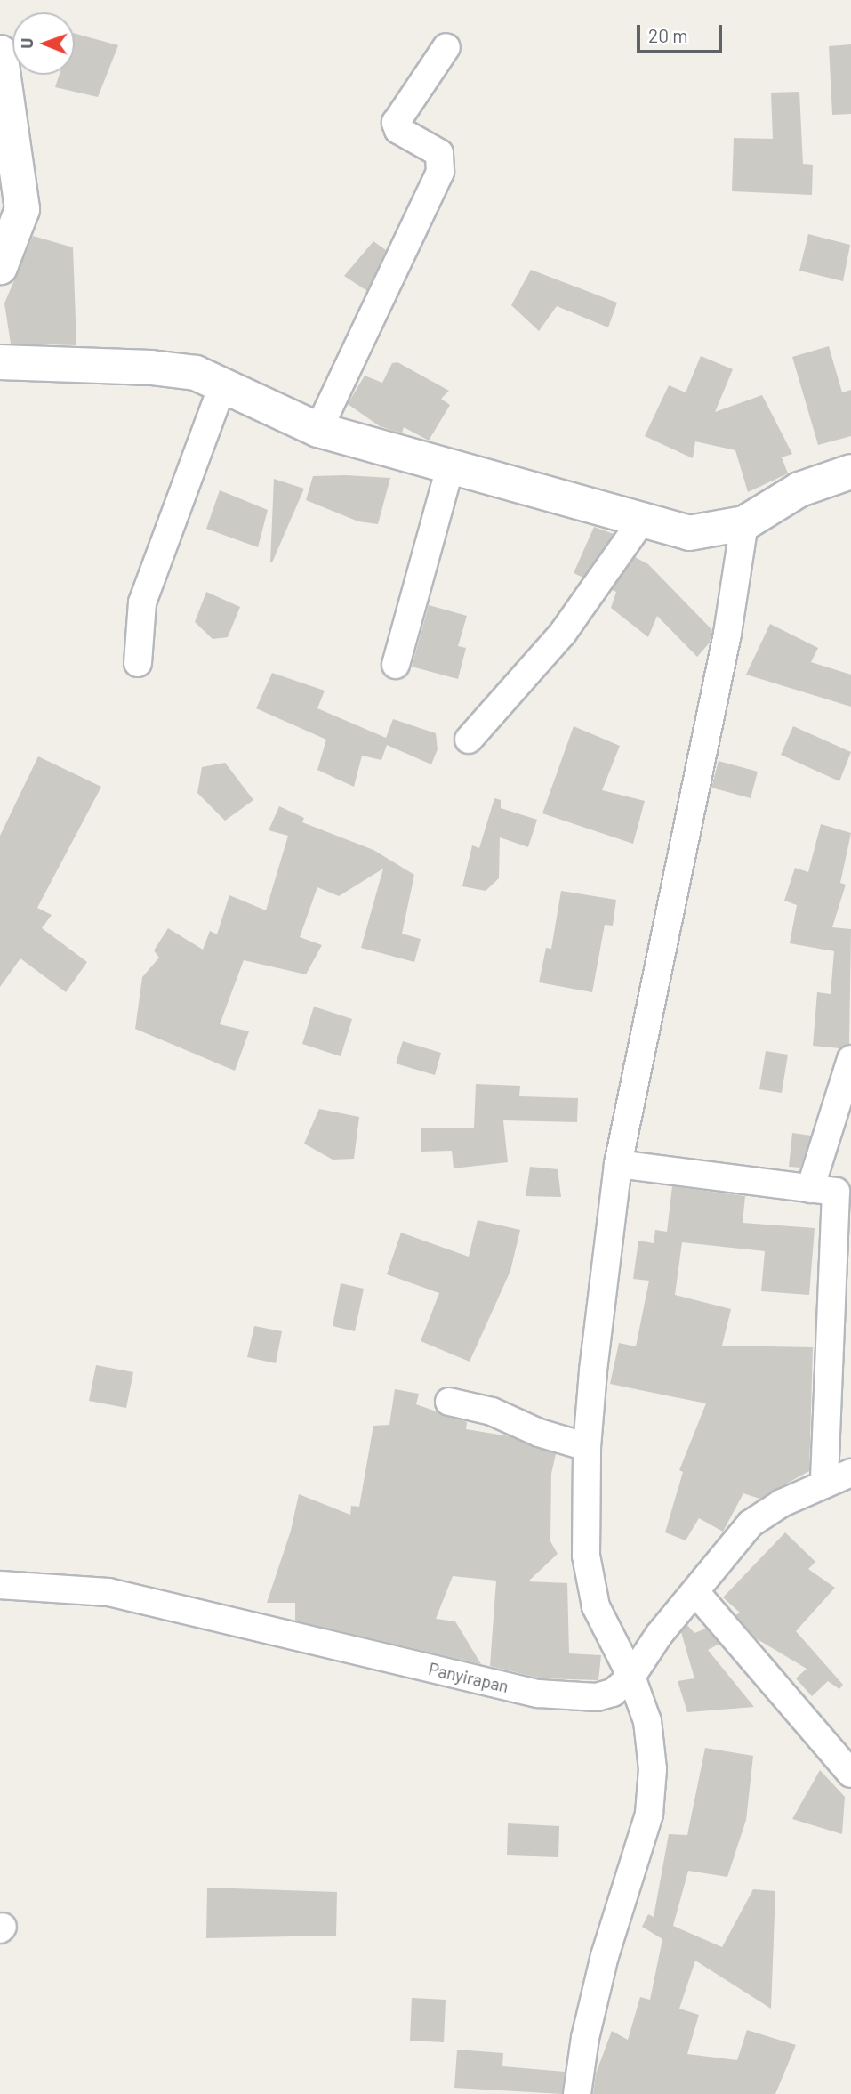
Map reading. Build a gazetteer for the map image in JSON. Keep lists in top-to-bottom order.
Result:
{
  "streets": {
    "street": ["Panyirapan"]
  },
  "scale_bar": "20 m",
  "north": "left"
}
